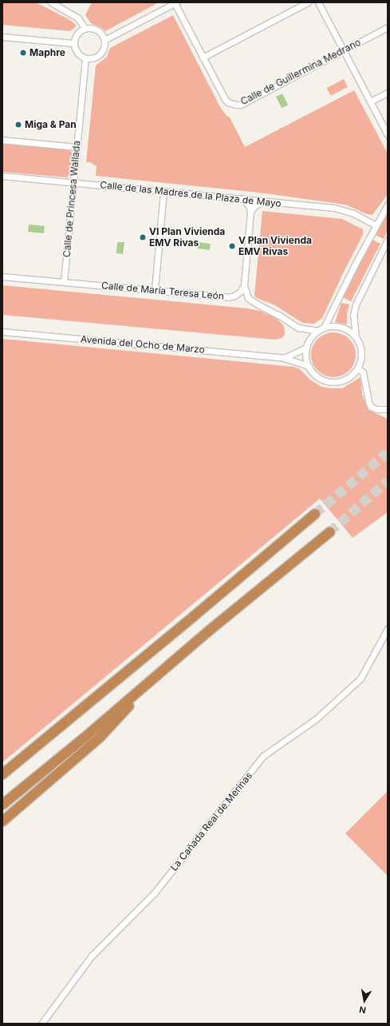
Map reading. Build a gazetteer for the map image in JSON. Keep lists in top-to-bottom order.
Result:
{
  "streets": {
    "street": [
      "Calle de Guillermina Medrano",
      "Calle de las Madres de la Plaza de Mayo",
      "Calle de Princesa Wallada",
      "Calle de María Teresa León",
      "Avenida del Ocho de Marzo",
      "La Cañada Real de Merinas"
    ]
  },
  "crossings": [
    ["Calle de las Madres de la Plaza de Mayo", "Calle de Princesa Wallada"],
    ["Calle de Princesa Wallada", "Calle de María Teresa León"]
  ],
  "places": [
    "Maphre",
    "Miga & Pan",
    "VI Plan Vivienda EMV Rivas",
    "V Plan Vivienda EMV Rivas"
  ],
  "north": "bottom"
}
